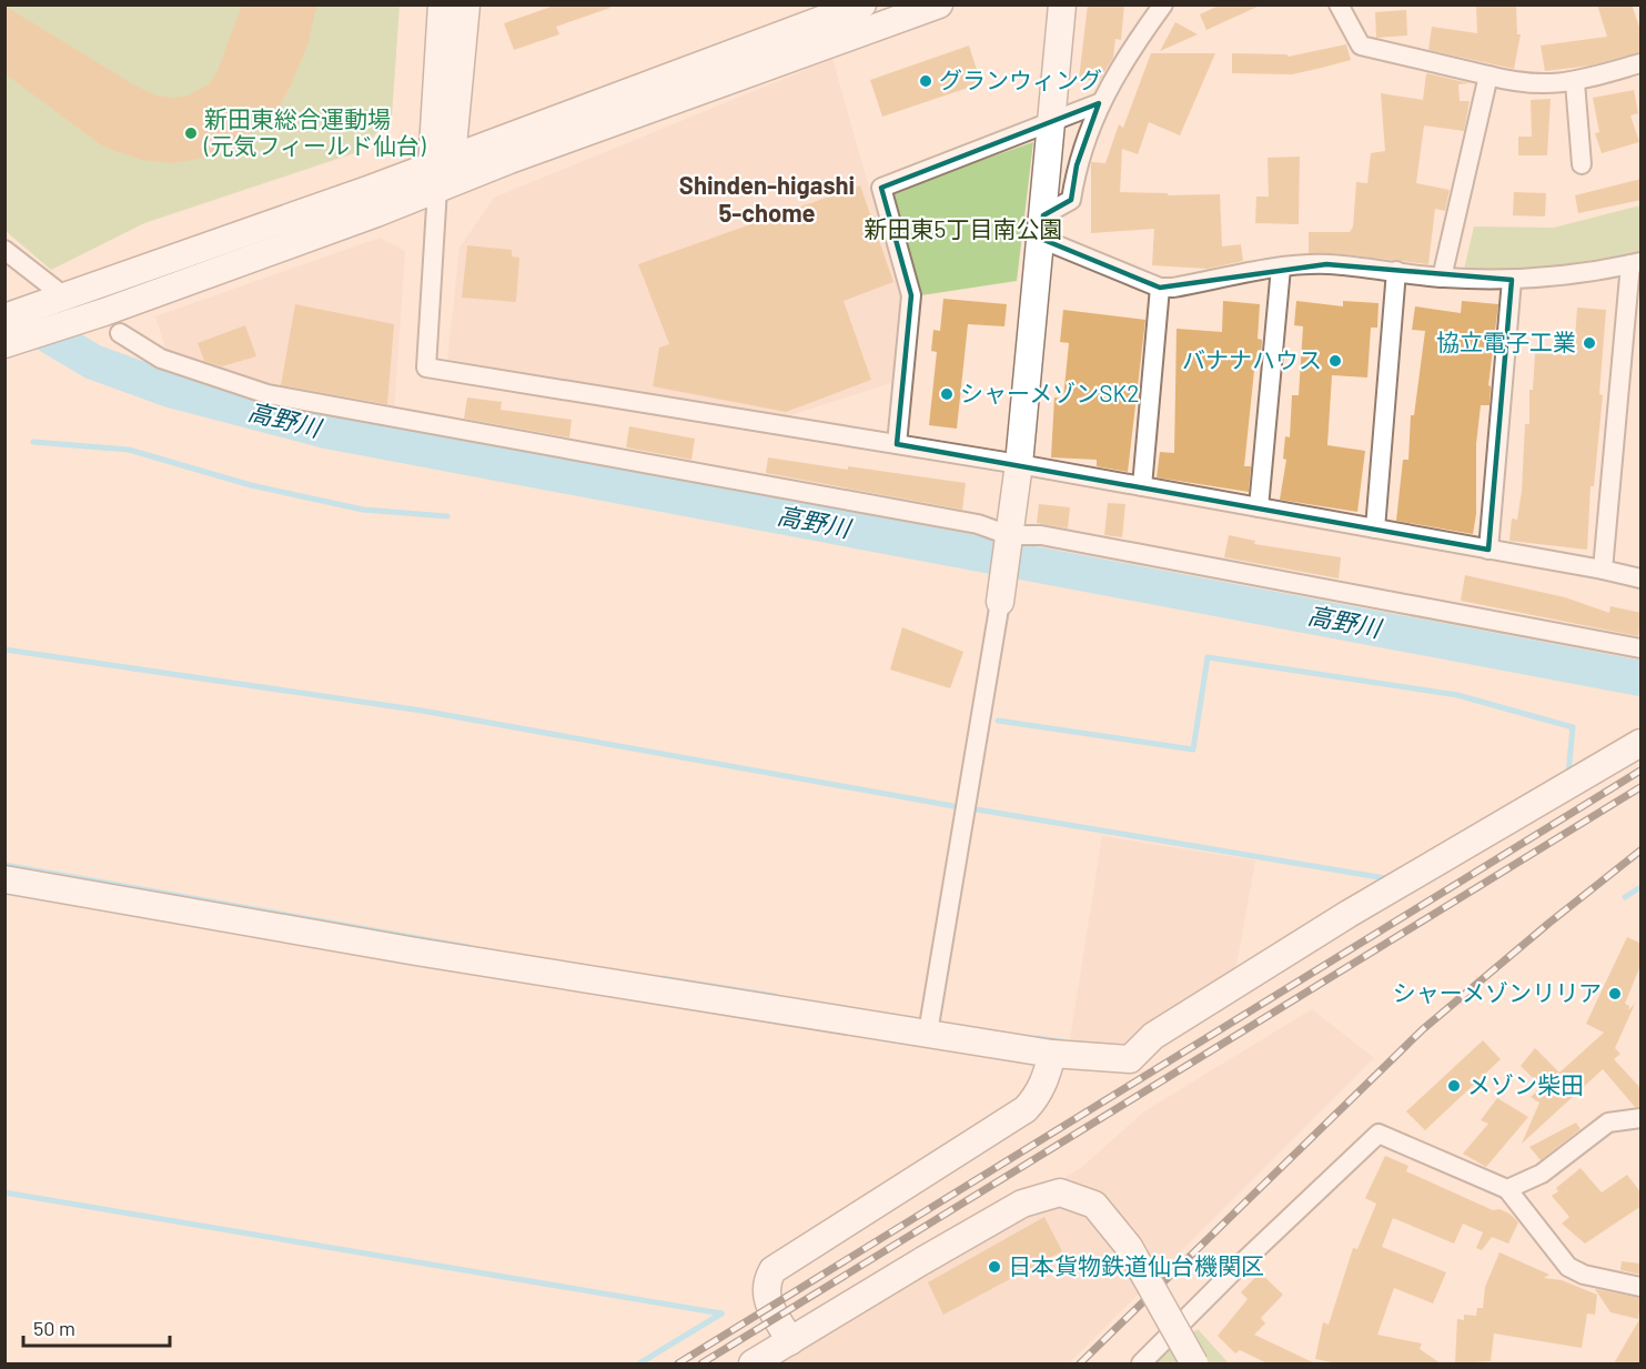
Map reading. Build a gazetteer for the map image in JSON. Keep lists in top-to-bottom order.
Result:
{
  "districts": ["Shinden-higashi 5-chome"],
  "water": ["高野川"],
  "parks": ["新田東5丁目南公園"],
  "places": [
    "グランウィング",
    "新田東総合運動場 (元気フィールド仙台)",
    "協立電子工業",
    "バナナハウス",
    "シャーメゾンSK2",
    "シャーメゾンリリア",
    "メゾン柴田",
    "日本貨物鉄道仙台機関区"
  ],
  "scale_bar": "50 m"
}
